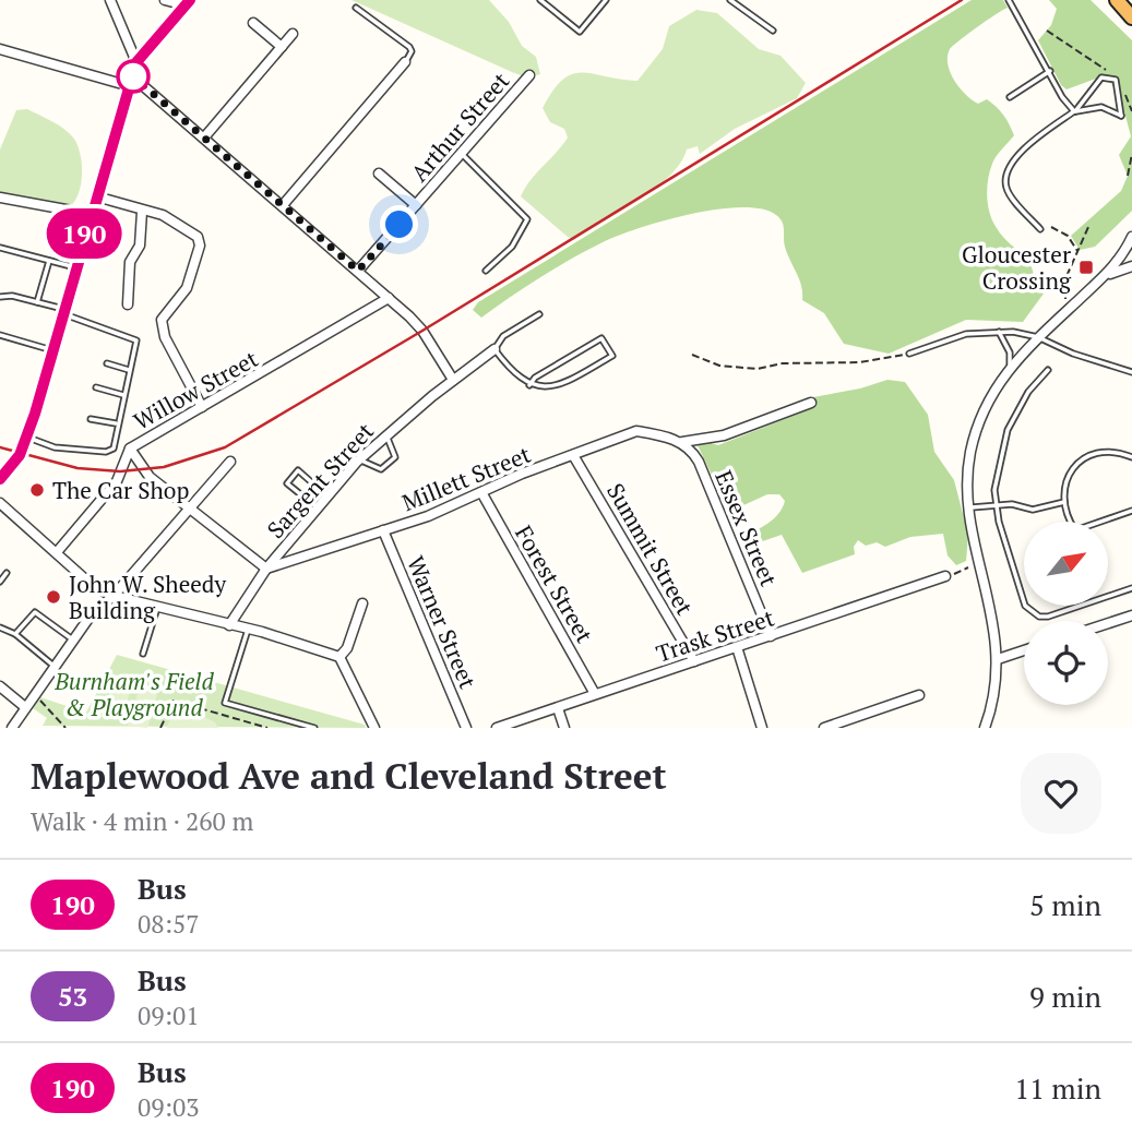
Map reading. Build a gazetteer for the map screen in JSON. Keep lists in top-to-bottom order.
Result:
{
  "streets": {
    "street": [
      "Arthur Street",
      "Willow Street",
      "Millett Street",
      "Sargent Street",
      "Essex Street",
      "Summit Street",
      "Forest Street",
      "Warner Street",
      "Trask Street"
    ]
  },
  "crossings": [
    ["Millett Street", "Sargent Street"],
    ["Millett Street", "Essex Street"],
    ["Millett Street", "Summit Street"],
    ["Millett Street", "Forest Street"],
    ["Millett Street", "Warner Street"],
    ["Essex Street", "Trask Street"],
    ["Summit Street", "Trask Street"],
    ["Forest Street", "Trask Street"]
  ],
  "parks": ["Burnham's Field & Playground"],
  "places": {
    "transit": ["Gloucester Crossing"],
    "other": ["The Car Shop", "John W. Sheedy Building"]
  },
  "lines": ["bus line 190"],
  "north": "top right",
  "page": {
    "on_map": "190",
    "heading": ["Maplewood Ave and Cleveland Street", "Walk · 4 min · 260 m"],
    "list": [
      {
        "mark": "190",
        "name": "Bus",
        "note": "08:57",
        "value": "5 min"
      },
      {
        "mark": "53",
        "name": "Bus",
        "note": "09:01",
        "value": "9 min"
      },
      {
        "mark": "190",
        "name": "Bus",
        "note": "09:03",
        "value": "11 min"
      }
    ]
  }
}
